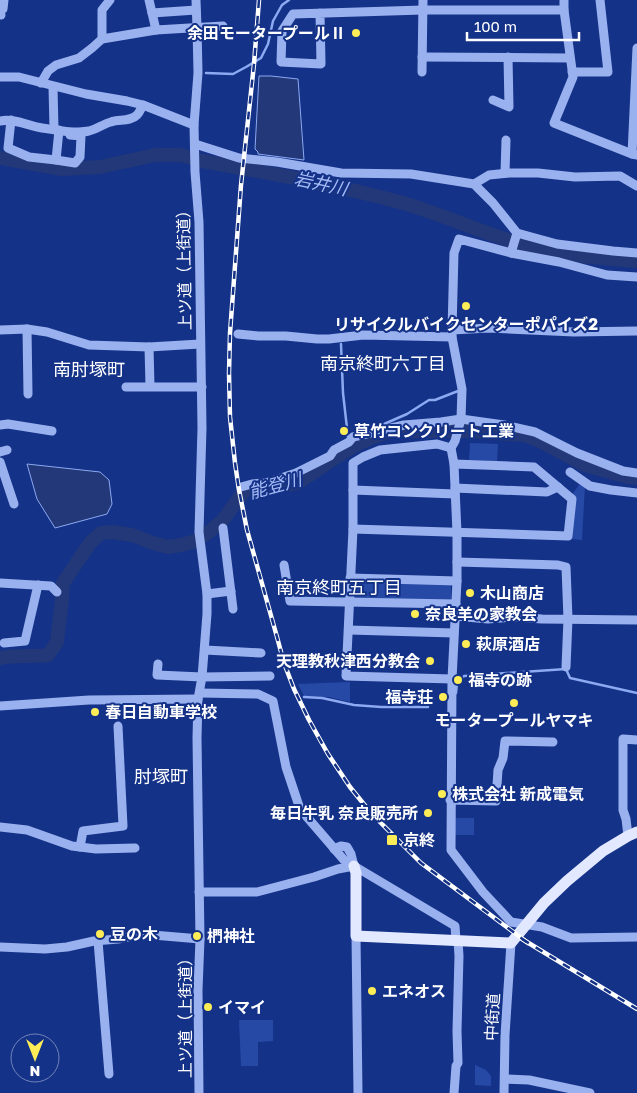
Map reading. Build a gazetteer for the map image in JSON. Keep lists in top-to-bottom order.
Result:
{
  "streets": {
    "street": ["上ツ道（上街道）", "中街道"]
  },
  "districts": [
    "南京終町六丁目",
    "南肘塚町",
    "南京終町五丁目",
    "肘塚町"
  ],
  "water": ["岩井川", "能登川"],
  "places": {
    "other": [
      "余田モータープールⅡ",
      "リサイクルバイクセンターポパイズ2",
      "草竹コンクリート工業",
      "木山商店",
      "奈良羊の家教会",
      "萩原酒店",
      "天理教秋津西分教会",
      "福寺の跡",
      "福寺荘",
      "モータープールヤマキ",
      "春日自動車学校",
      "株式会社 新成電気",
      "毎日牛乳 奈良販売所",
      "豆の木",
      "椚神社",
      "エネオス",
      "イマイ"
    ],
    "transit": ["京終"]
  },
  "scale_bar": "100 m",
  "north": "bottom"
}
